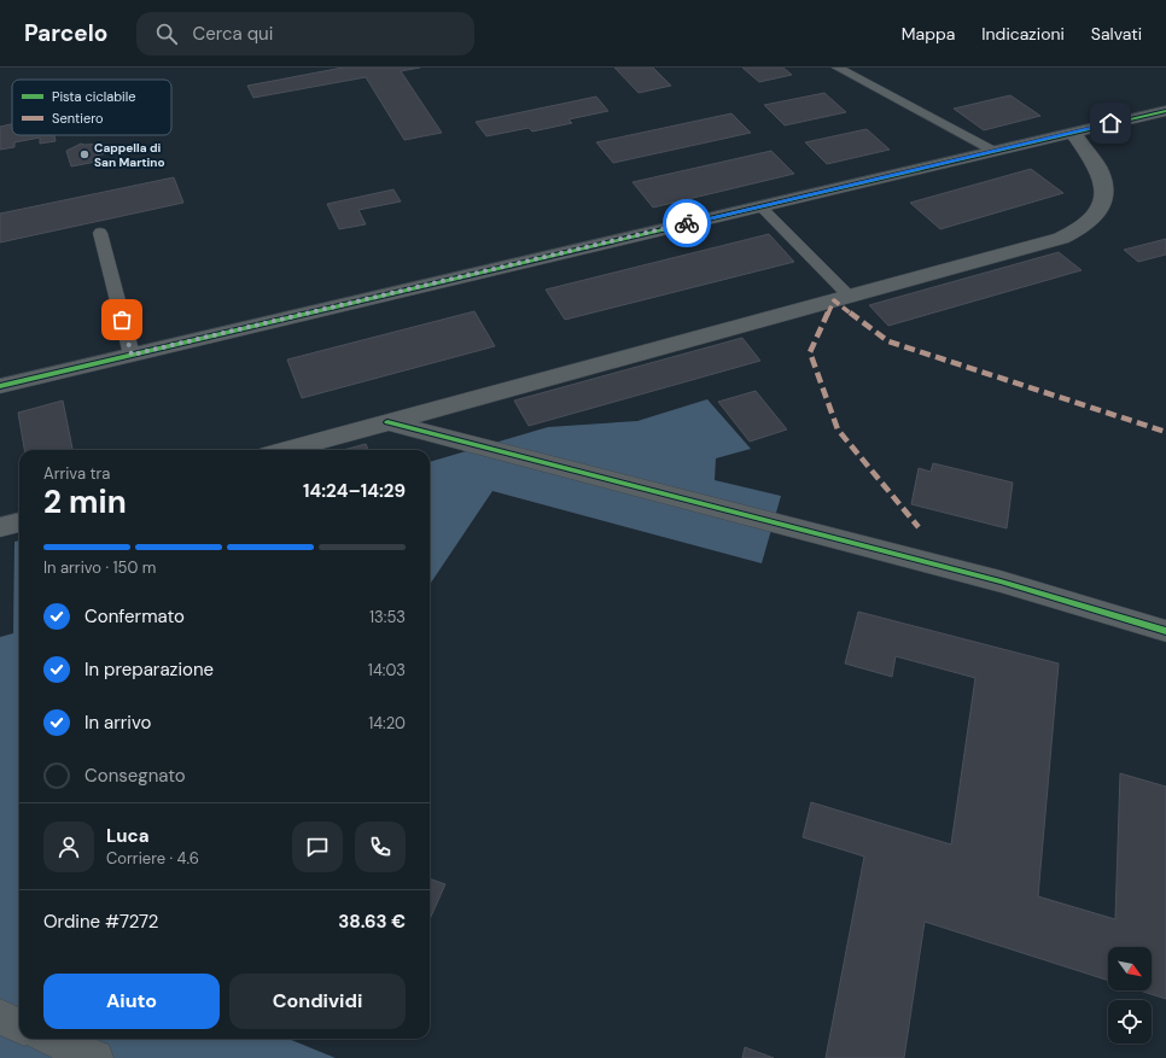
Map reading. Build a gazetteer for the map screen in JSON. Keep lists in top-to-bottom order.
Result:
{
  "places": ["Cappella di San Martino"],
  "legend": ["Pista ciclabile", "Sentiero"],
  "north": "bottom right",
  "page": {
    "header": "Parcelo",
    "search": "Cerca qui",
    "nav": ["Mappa", "Indicazioni", "Salvati"],
    "heading": ["2 min", "Arriva tra", "14:24–14:29"],
    "panel": [
      "Luca",
      "Corriere · 4.6",
      "Ordine #7272",
      "38.63 €"
    ],
    "bar": "In arrivo · 150 m",
    "list": [
      ["Confermato", "13:53"],
      ["In preparazione", "14:03"],
      ["In arrivo", "14:20"],
      "Consegnato"
    ],
    "buttons": ["Aiuto", "Condividi"]
  }
}
